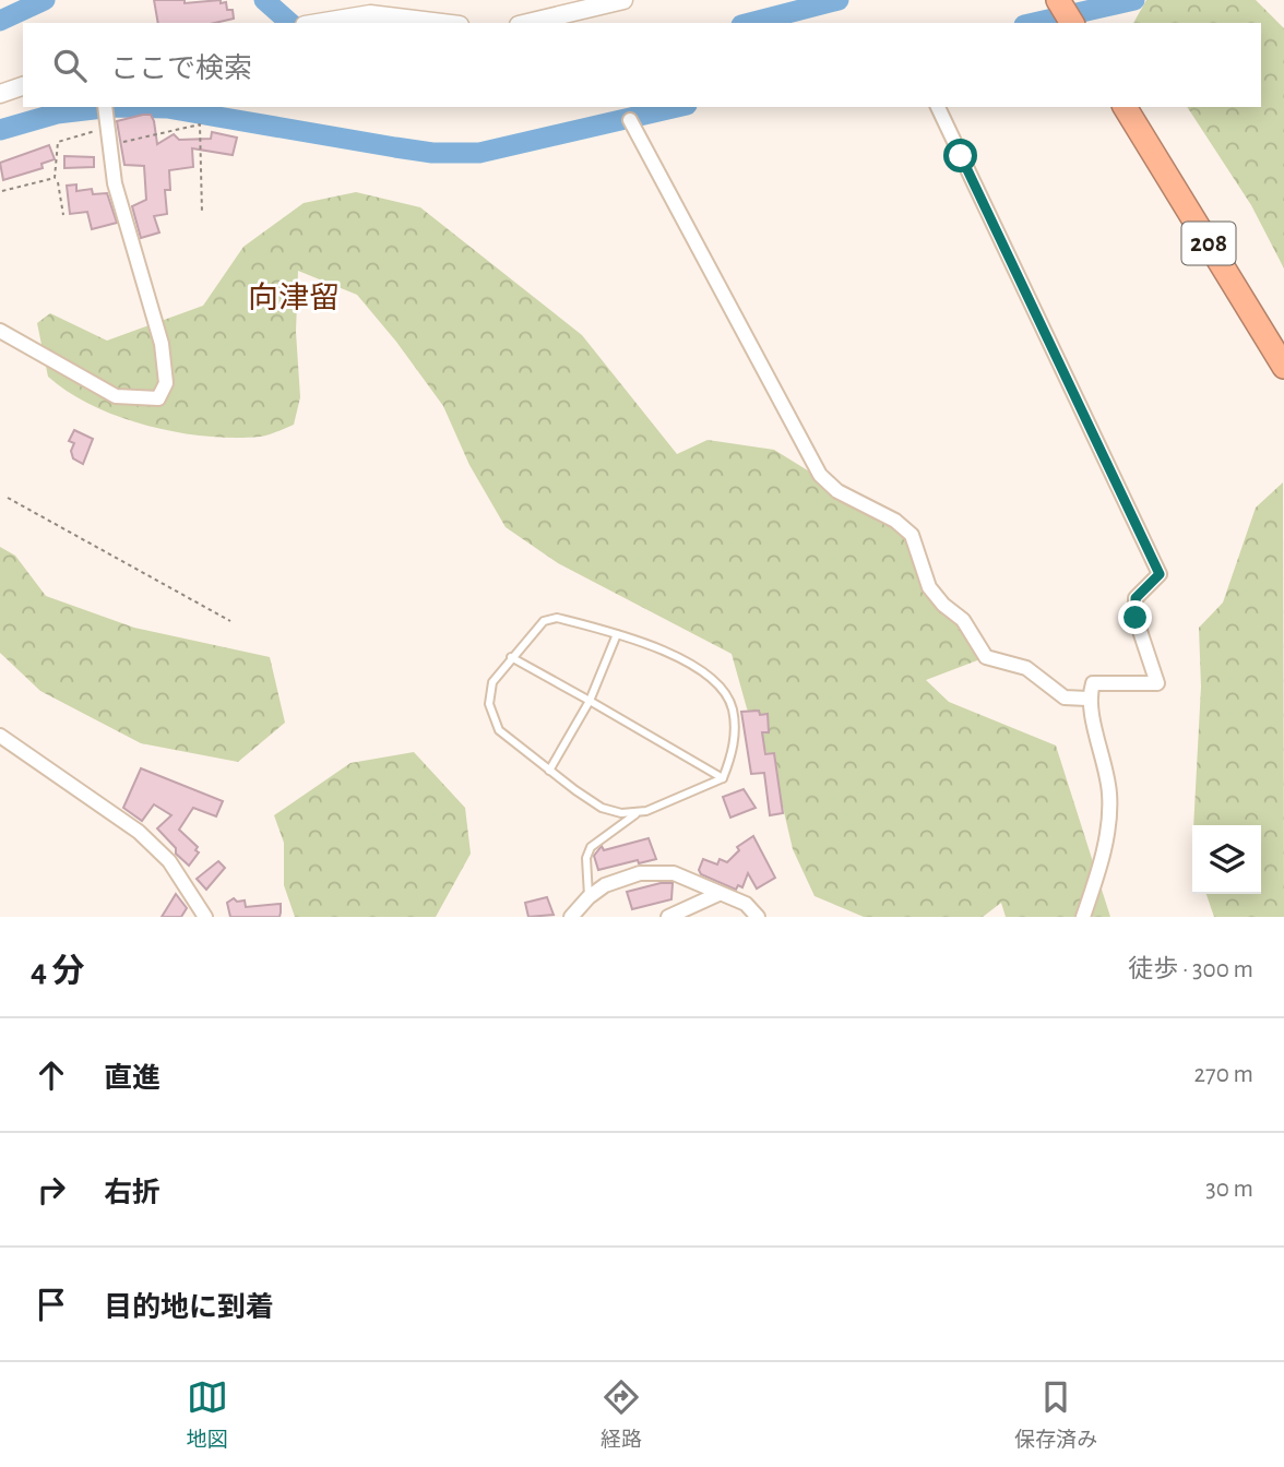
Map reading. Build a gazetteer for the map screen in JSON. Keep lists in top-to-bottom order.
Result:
{
  "streets": {
    "highway": ["208"]
  },
  "districts": ["向津留"],
  "page": {
    "search": "ここで検索",
    "heading": ["4 分", "徒歩 · 300 m"],
    "list": [
      ["直進", "270 m"],
      ["右折", "30 m"],
      "目的地に到着"
    ],
    "nav": ["地図", "経路", "保存済み"]
  }
}
